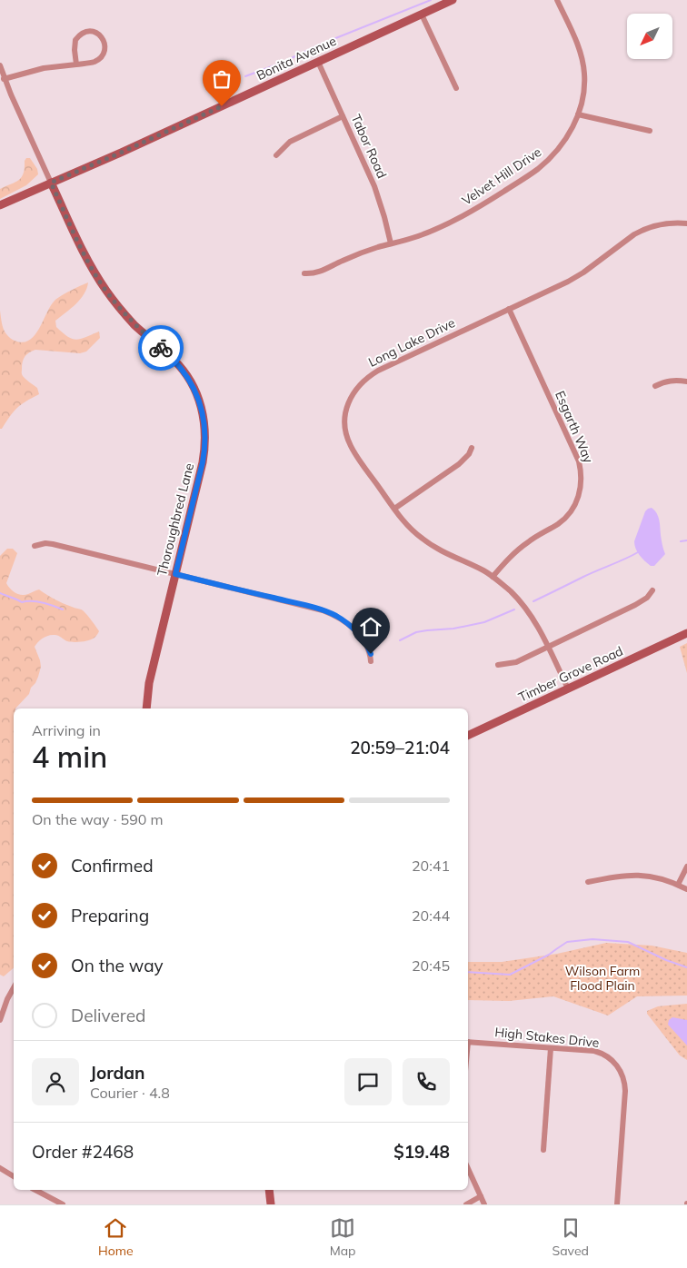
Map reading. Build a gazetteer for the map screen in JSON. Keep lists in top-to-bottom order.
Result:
{
  "streets": {
    "street": [
      "Bonita Avenue",
      "Tabor Road",
      "Velvet Hill Drive",
      "Long Lake Drive",
      "Esgarth Way",
      "Thoroughbred Lane",
      "Timber Grove Road",
      "High Stakes Drive"
    ]
  },
  "crossings": [
    ["Bonita Avenue", "Tabor Road"],
    ["Bonita Avenue", "Thoroughbred Lane"],
    ["Tabor Road", "Velvet Hill Drive"],
    ["Long Lake Drive", "Esgarth Way"],
    ["Long Lake Drive", "Timber Grove Road"]
  ],
  "parks": ["Wilson Farm Flood Plain"],
  "north": "bottom left",
  "page": {
    "heading": ["4 min", "Arriving in", "20:59–21:04"],
    "panel": [
      "Jordan",
      "Courier · 4.8",
      "Order #2468",
      "$19.48"
    ],
    "bar": "On the way · 590 m",
    "list": [
      ["Confirmed", "20:41"],
      ["Preparing", "20:44"],
      ["On the way", "20:45"],
      "Delivered"
    ],
    "tabs": ["Home", "Map", "Saved"]
  }
}
